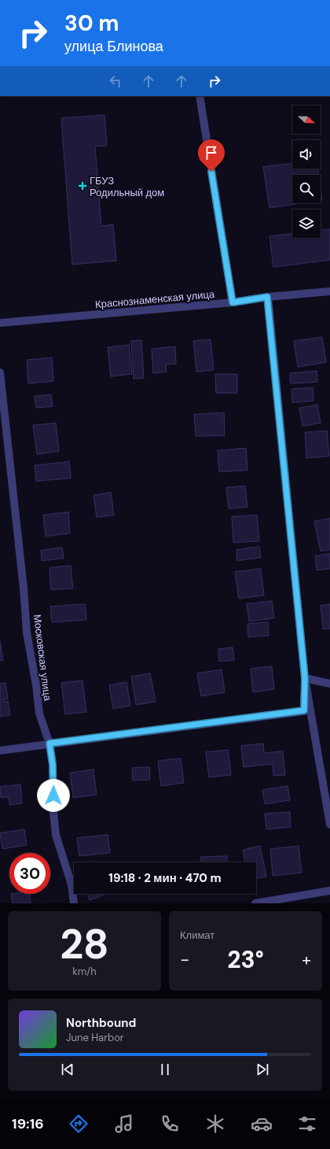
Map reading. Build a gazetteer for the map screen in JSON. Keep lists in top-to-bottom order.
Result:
{
  "streets": {
    "street": ["Краснознаменская улица", "Московская улица"]
  },
  "places": {
    "health": ["ГБУЗ Родильный дом"]
  },
  "north": "right",
  "page": {
    "turn": ["30 m", "улица Блинова"],
    "limit": "30",
    "trip": "19:18 · 2 мин · 470 m",
    "tile": [
      ["28", "km/h"],
      "Климат"
    ],
    "heat": ["−", "23°", "+"],
    "song": ["Northbound", "June Harbor"],
    "tabs": "19:16"
  }
}
